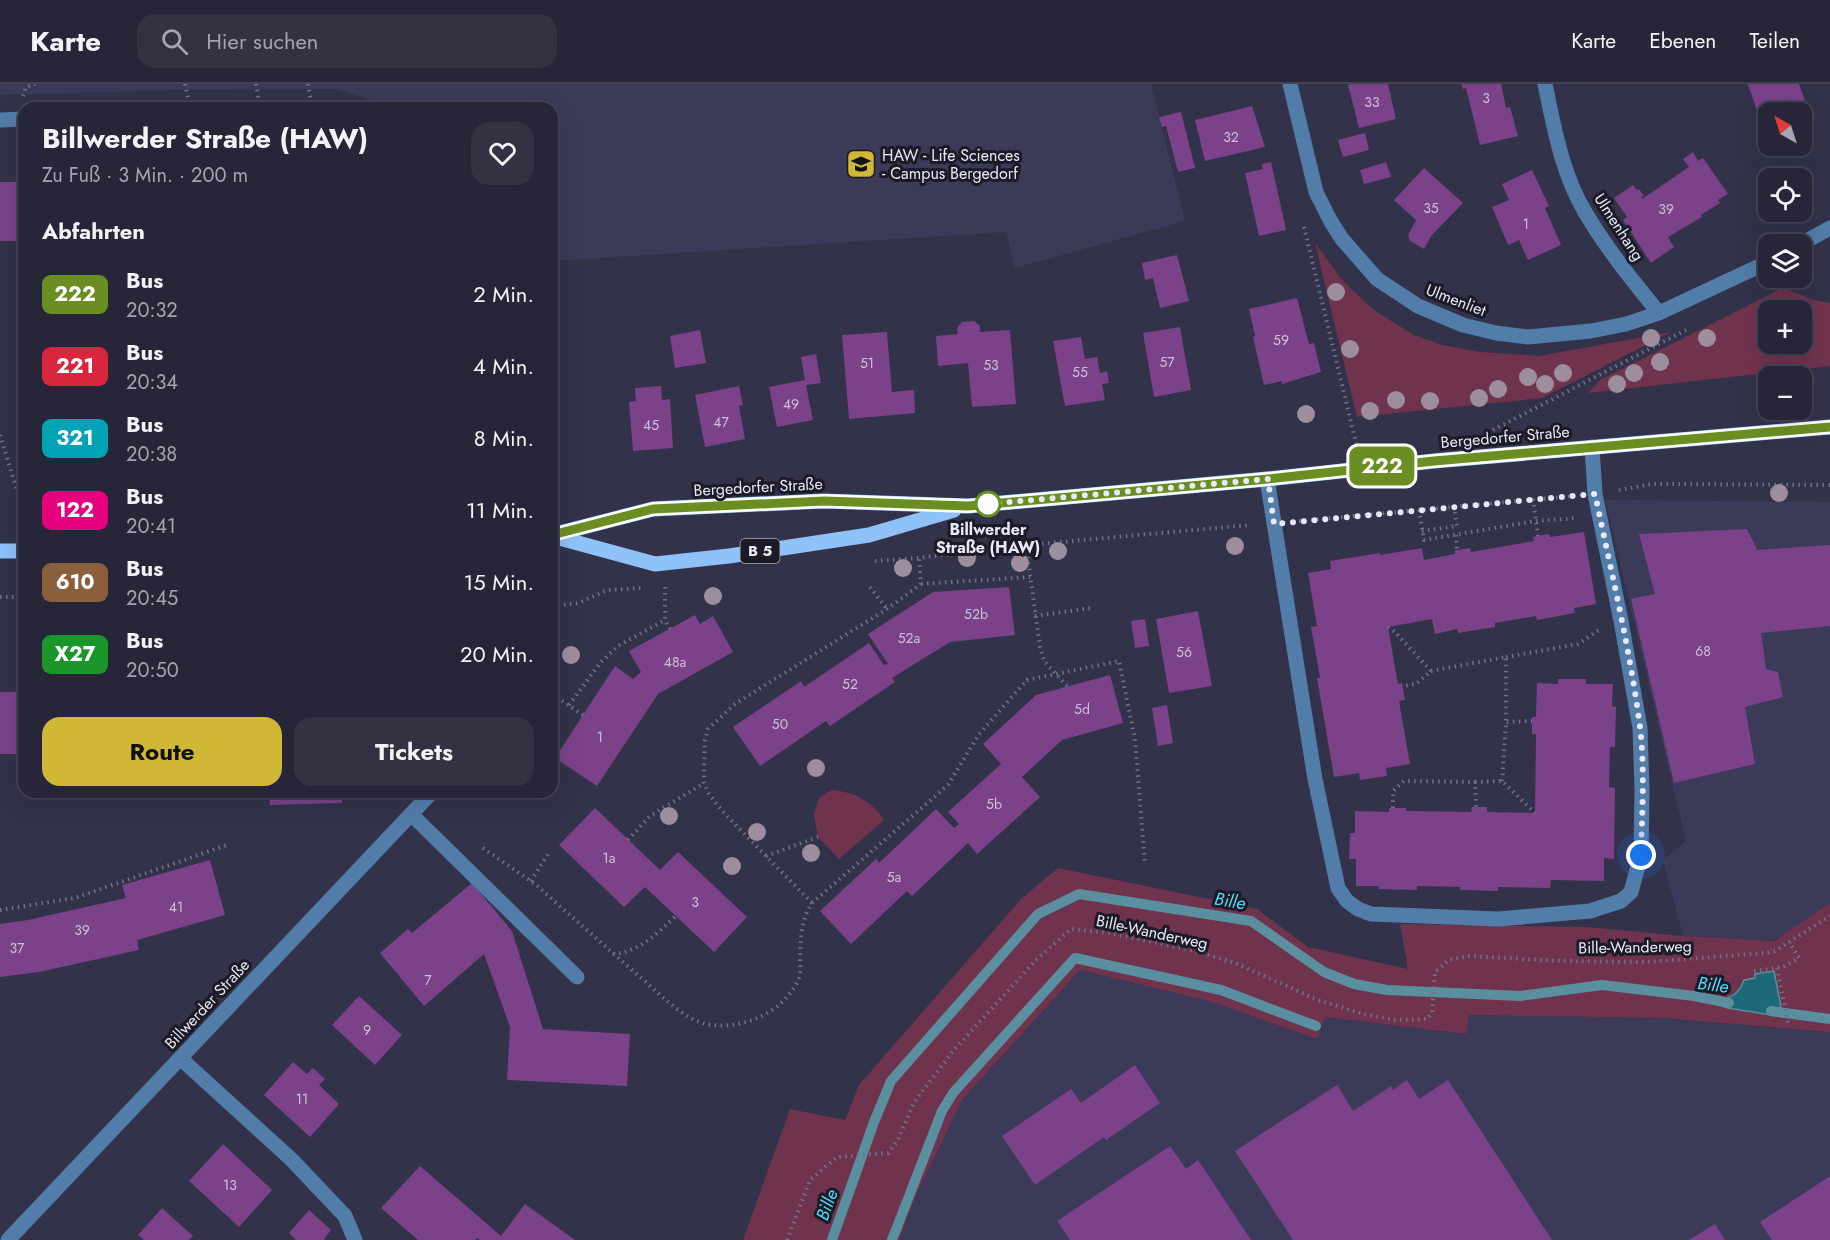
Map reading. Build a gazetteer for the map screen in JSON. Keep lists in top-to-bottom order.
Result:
{
  "streets": {
    "main road": ["Bergedorfer Straße", "B 5"],
    "street": ["Ulmenhang", "Ulmenliet", "Billwerder Straße"],
    "path": ["Bille-Wanderweg"]
  },
  "crossings": [
    ["Ulmenhang", "Ulmenliet"]
  ],
  "water": ["Bille"],
  "places": {
    "school or university": ["HAW - Life Sciences - Campus Bergedorf"],
    "other": ["Billwerder Straße (HAW)"]
  },
  "lines": ["bus line 222"],
  "house_numbers": [
    "3",
    "33",
    "32",
    "35",
    "39",
    "1",
    "59",
    "57",
    "51",
    "53",
    "55",
    "49",
    "47",
    "45",
    "52b",
    "52a",
    "68",
    "56",
    "48a",
    "52",
    "5d",
    "50",
    "1",
    "5b",
    "1a",
    "5a",
    "3",
    "41",
    "39",
    "37",
    "7",
    "9",
    "11",
    "13"
  ],
  "north": "top left",
  "page": {
    "header": "Karte",
    "search": "Hier suchen",
    "nav": ["Karte", "Ebenen", "Teilen"],
    "on_map": "222",
    "map_buttons": ["+", "−"],
    "heading": [
      ["Billwerder Straße (HAW)", "Zu Fuß · 3 Min. · 200 m"],
      "Abfahrten"
    ],
    "list": [
      {
        "mark": "222",
        "name": "Bus",
        "note": "20:32",
        "value": "2 Min."
      },
      {
        "mark": "221",
        "name": "Bus",
        "note": "20:34",
        "value": "4 Min."
      },
      {
        "mark": "321",
        "name": "Bus",
        "note": "20:38",
        "value": "8 Min."
      },
      {
        "mark": "122",
        "name": "Bus",
        "note": "20:41",
        "value": "11 Min."
      },
      {
        "mark": "610",
        "name": "Bus",
        "note": "20:45",
        "value": "15 Min."
      },
      {
        "mark": "X27",
        "name": "Bus",
        "note": "20:50",
        "value": "20 Min."
      }
    ],
    "buttons": ["Route", "Tickets"]
  }
}
